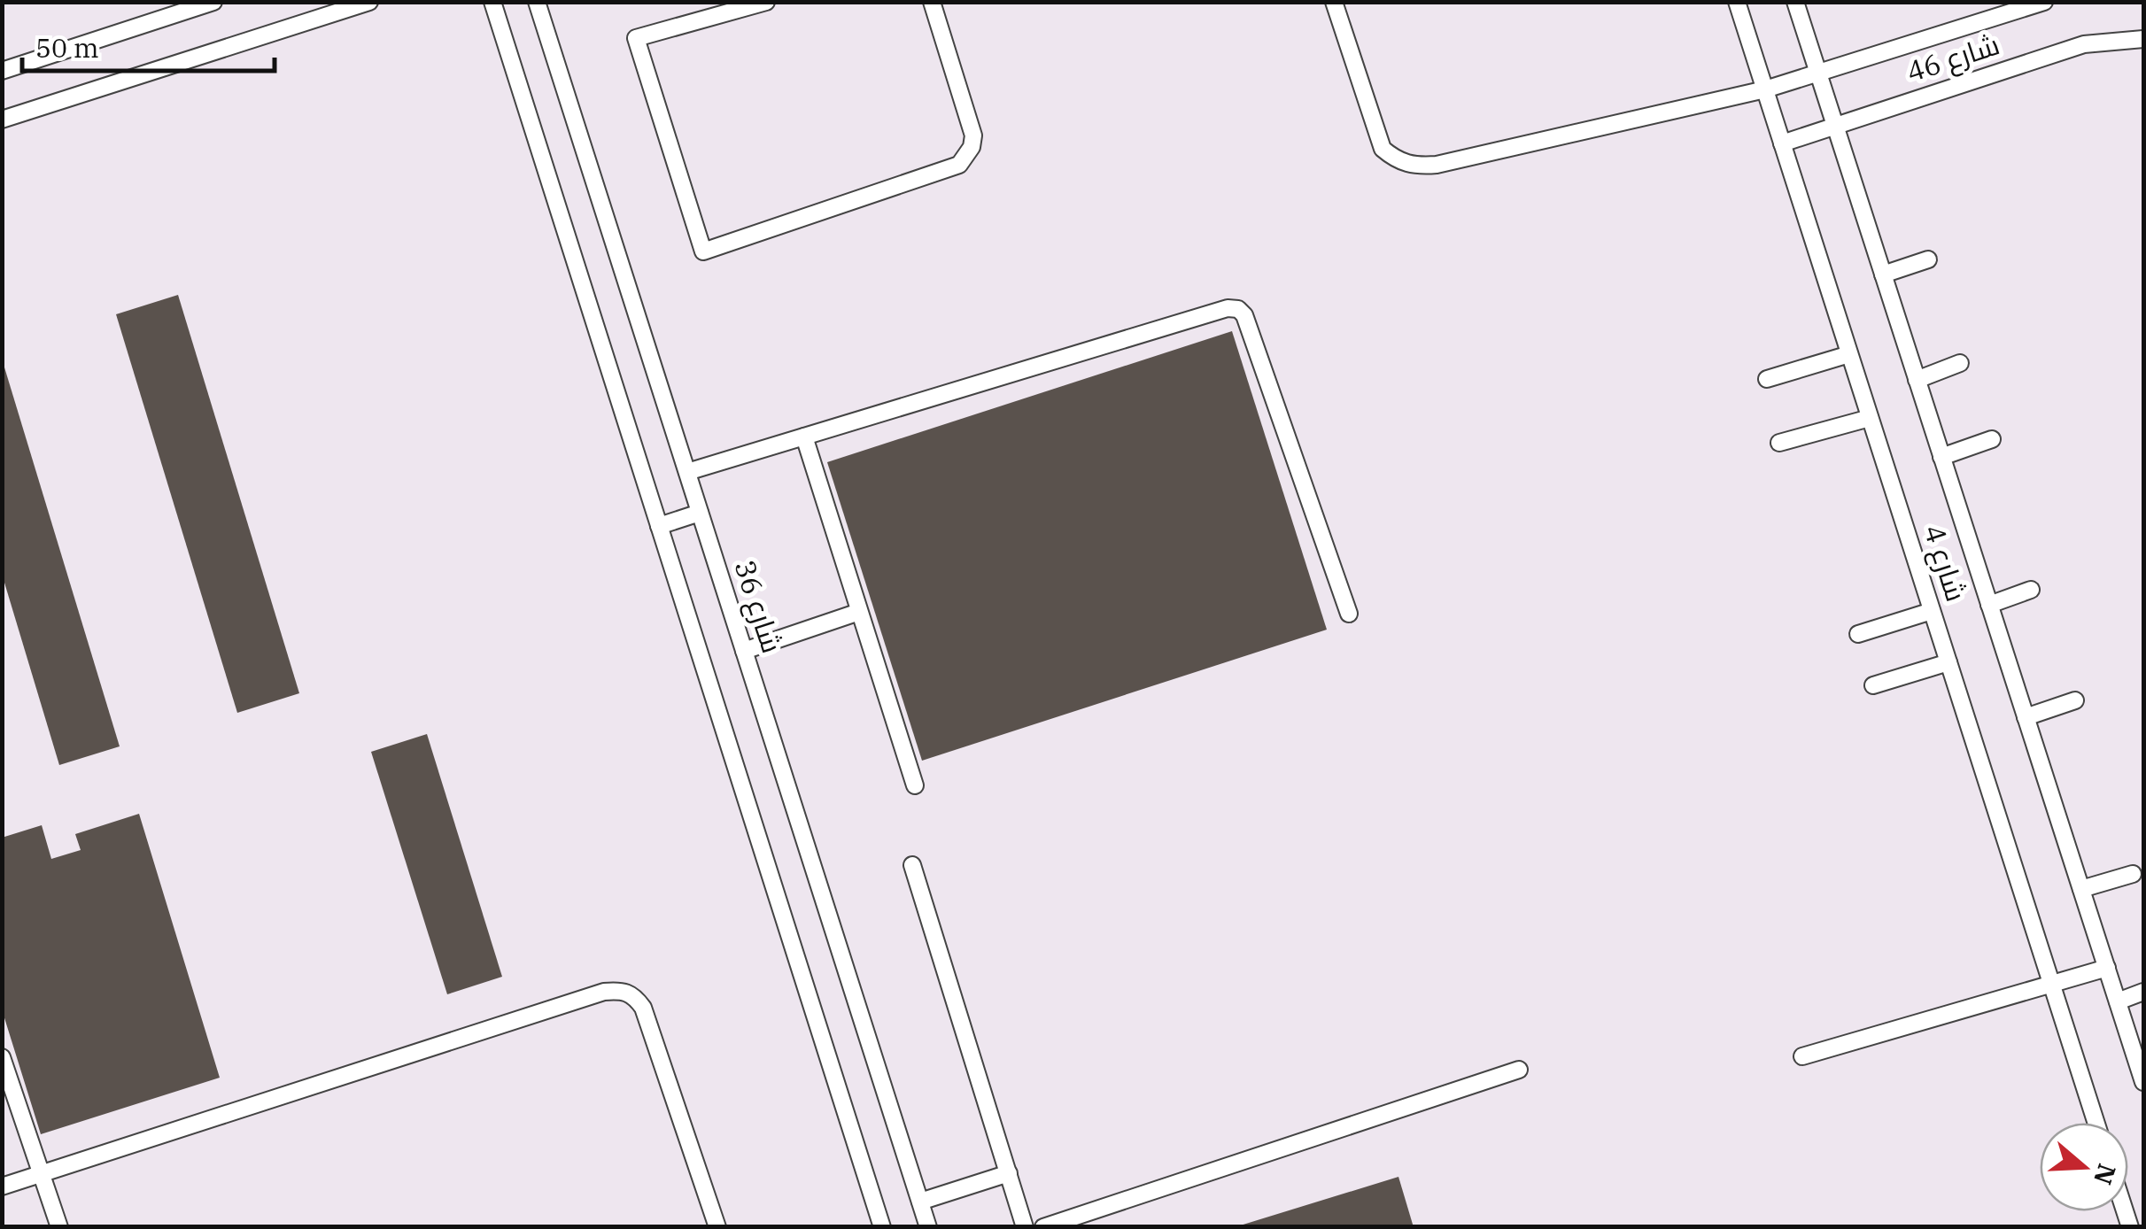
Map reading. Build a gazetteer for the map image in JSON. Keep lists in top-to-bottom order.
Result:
{
  "streets": {
    "lane": ["شارع 46", "شارع 4", "شارع 36"]
  },
  "crossings": [
    ["شارع 46", "شارع 4"]
  ],
  "scale_bar": "50 m",
  "north": "right"
}
